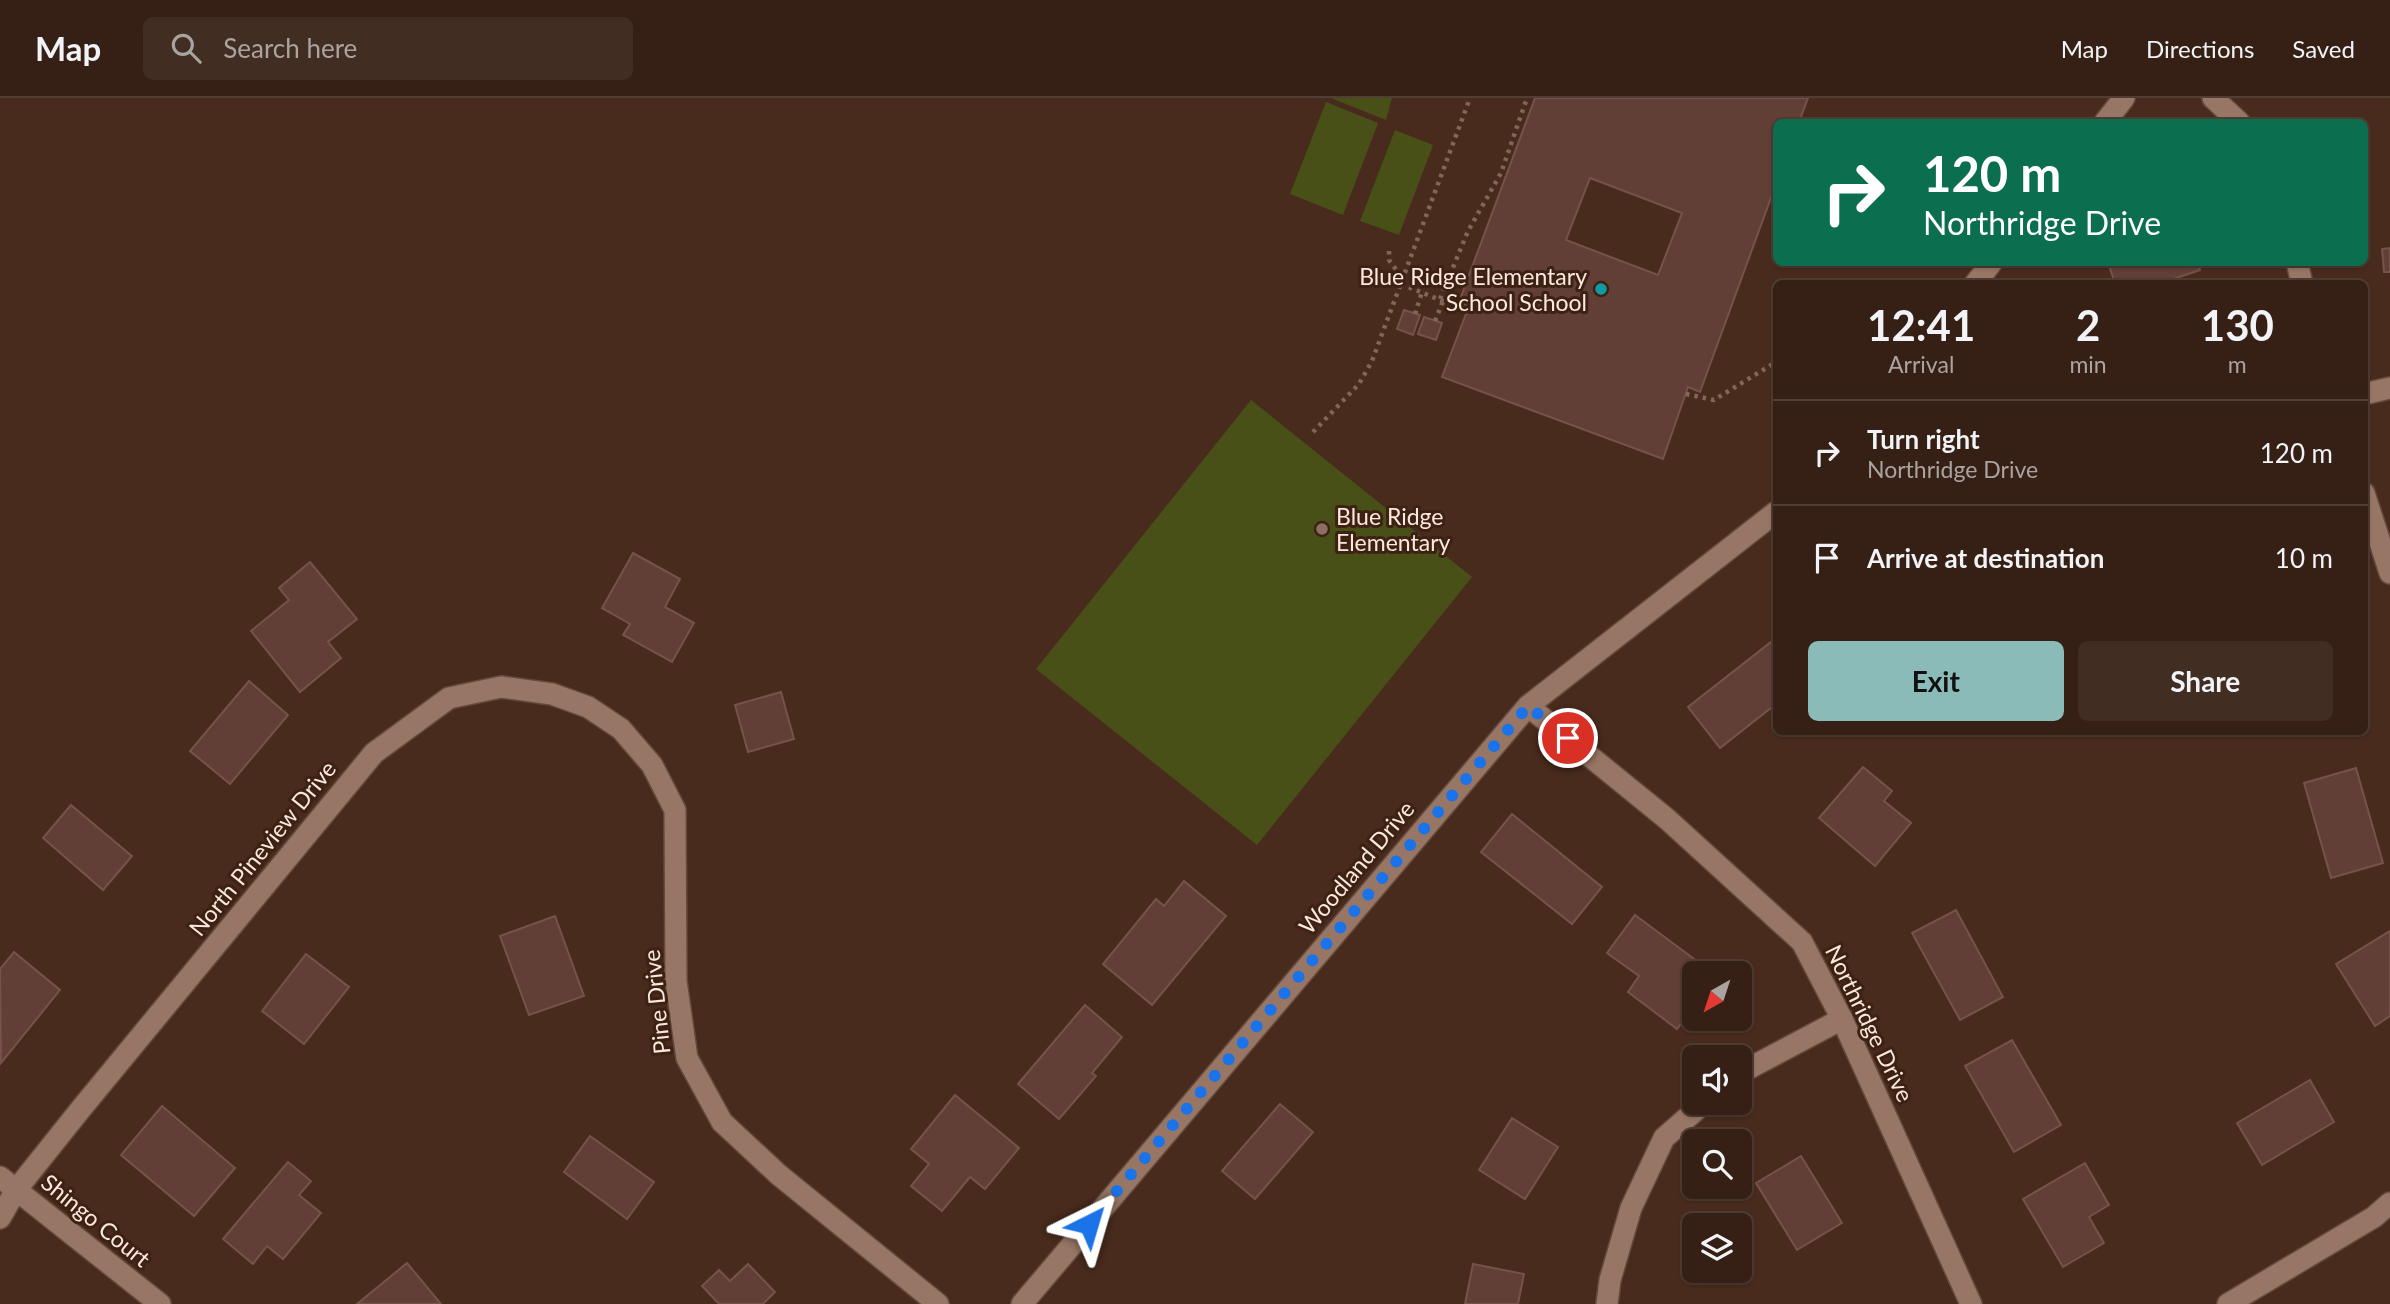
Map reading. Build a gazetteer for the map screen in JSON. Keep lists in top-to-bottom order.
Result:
{
  "streets": {
    "street": [
      "North Pineview Drive",
      "Woodland Drive",
      "Pine Drive",
      "Northridge Drive",
      "Shingo Court"
    ]
  },
  "crossings": [
    ["North Pineview Drive", "Pine Drive"],
    ["North Pineview Drive", "Shingo Court"],
    ["Woodland Drive", "Northridge Drive"]
  ],
  "places": ["Blue Ridge Elementary School School", "Blue Ridge Elementary"],
  "north": "bottom left",
  "page": {
    "header": "Map",
    "search": "Search here",
    "nav": ["Map", "Directions", "Saved"],
    "turn": ["120 m", "Northridge Drive"],
    "eta": [
      "12:41",
      "Arrival",
      "2",
      "min",
      "130",
      "m"
    ],
    "list": [
      {
        "name": "Turn right",
        "note": "Northridge Drive",
        "value": "120 m"
      },
      {
        "name": "Arrive at destination",
        "value": "10 m"
      }
    ],
    "buttons": ["Exit", "Share"]
  }
}
